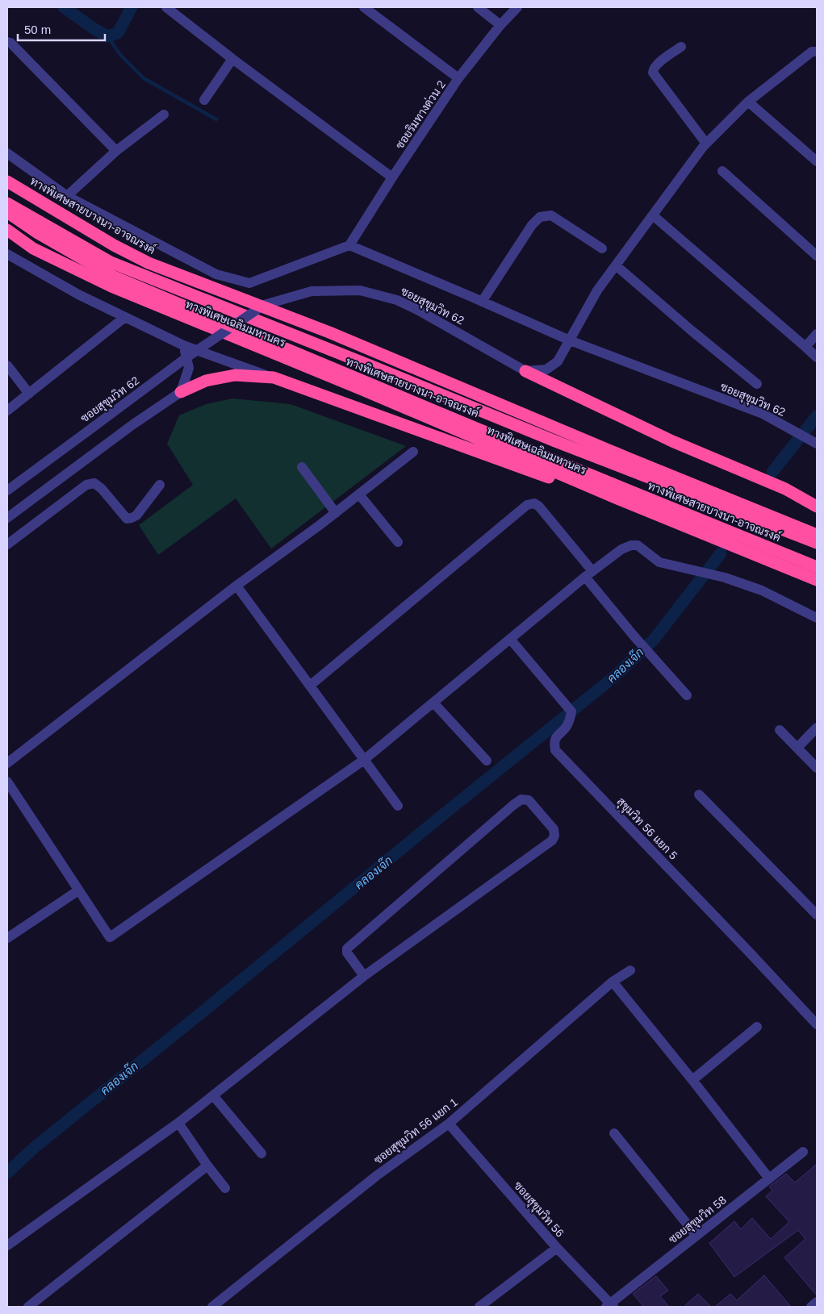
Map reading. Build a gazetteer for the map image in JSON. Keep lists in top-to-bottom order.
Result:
{
  "streets": {
    "highway": ["ทางพิเศษสายบางนา-อาจณรงค์", "ทางพิเศษเฉลิมมหานคร"],
    "street": [
      "ซอยริมทางด่วน 2",
      "ซอยสุขุมวิท 62",
      "สุขุมวิท 56 แยก 5",
      "ซอยสุขุมวิท 56 แยก 1",
      "ซอยสุขุมวิท 56",
      "ซอยสุขุมวิท 58"
    ]
  },
  "crossings": [
    ["ซอยริมทางด่วน 2", "ซอยสุขุมวิท 62"],
    ["ซอยสุขุมวิท 56 แยก 1", "ซอยสุขุมวิท 56"],
    ["ซอยสุขุมวิท 56", "ซอยสุขุมวิท 58"]
  ],
  "water": ["คลองเจ๊ก"],
  "scale_bar": "50 m"
}
